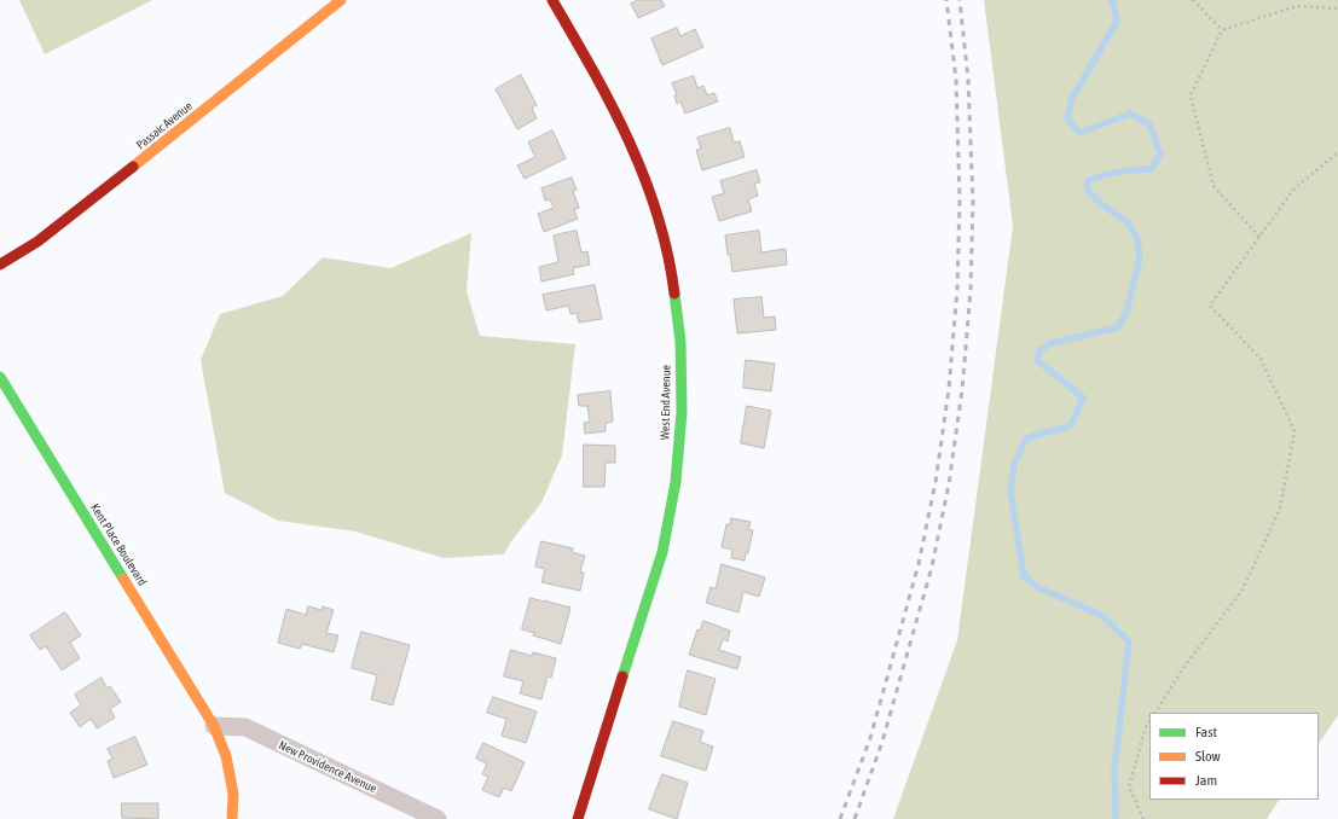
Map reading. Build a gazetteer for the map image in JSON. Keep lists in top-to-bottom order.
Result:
{
  "streets": {
    "street": [
      "Passaic Avenue",
      "West End Avenue",
      "Kent Place Boulevard",
      "New Providence Avenue"
    ]
  },
  "crossings": [
    ["Kent Place Boulevard", "New Providence Avenue"]
  ],
  "legend": ["Fast", "Slow", "Jam"]
}
